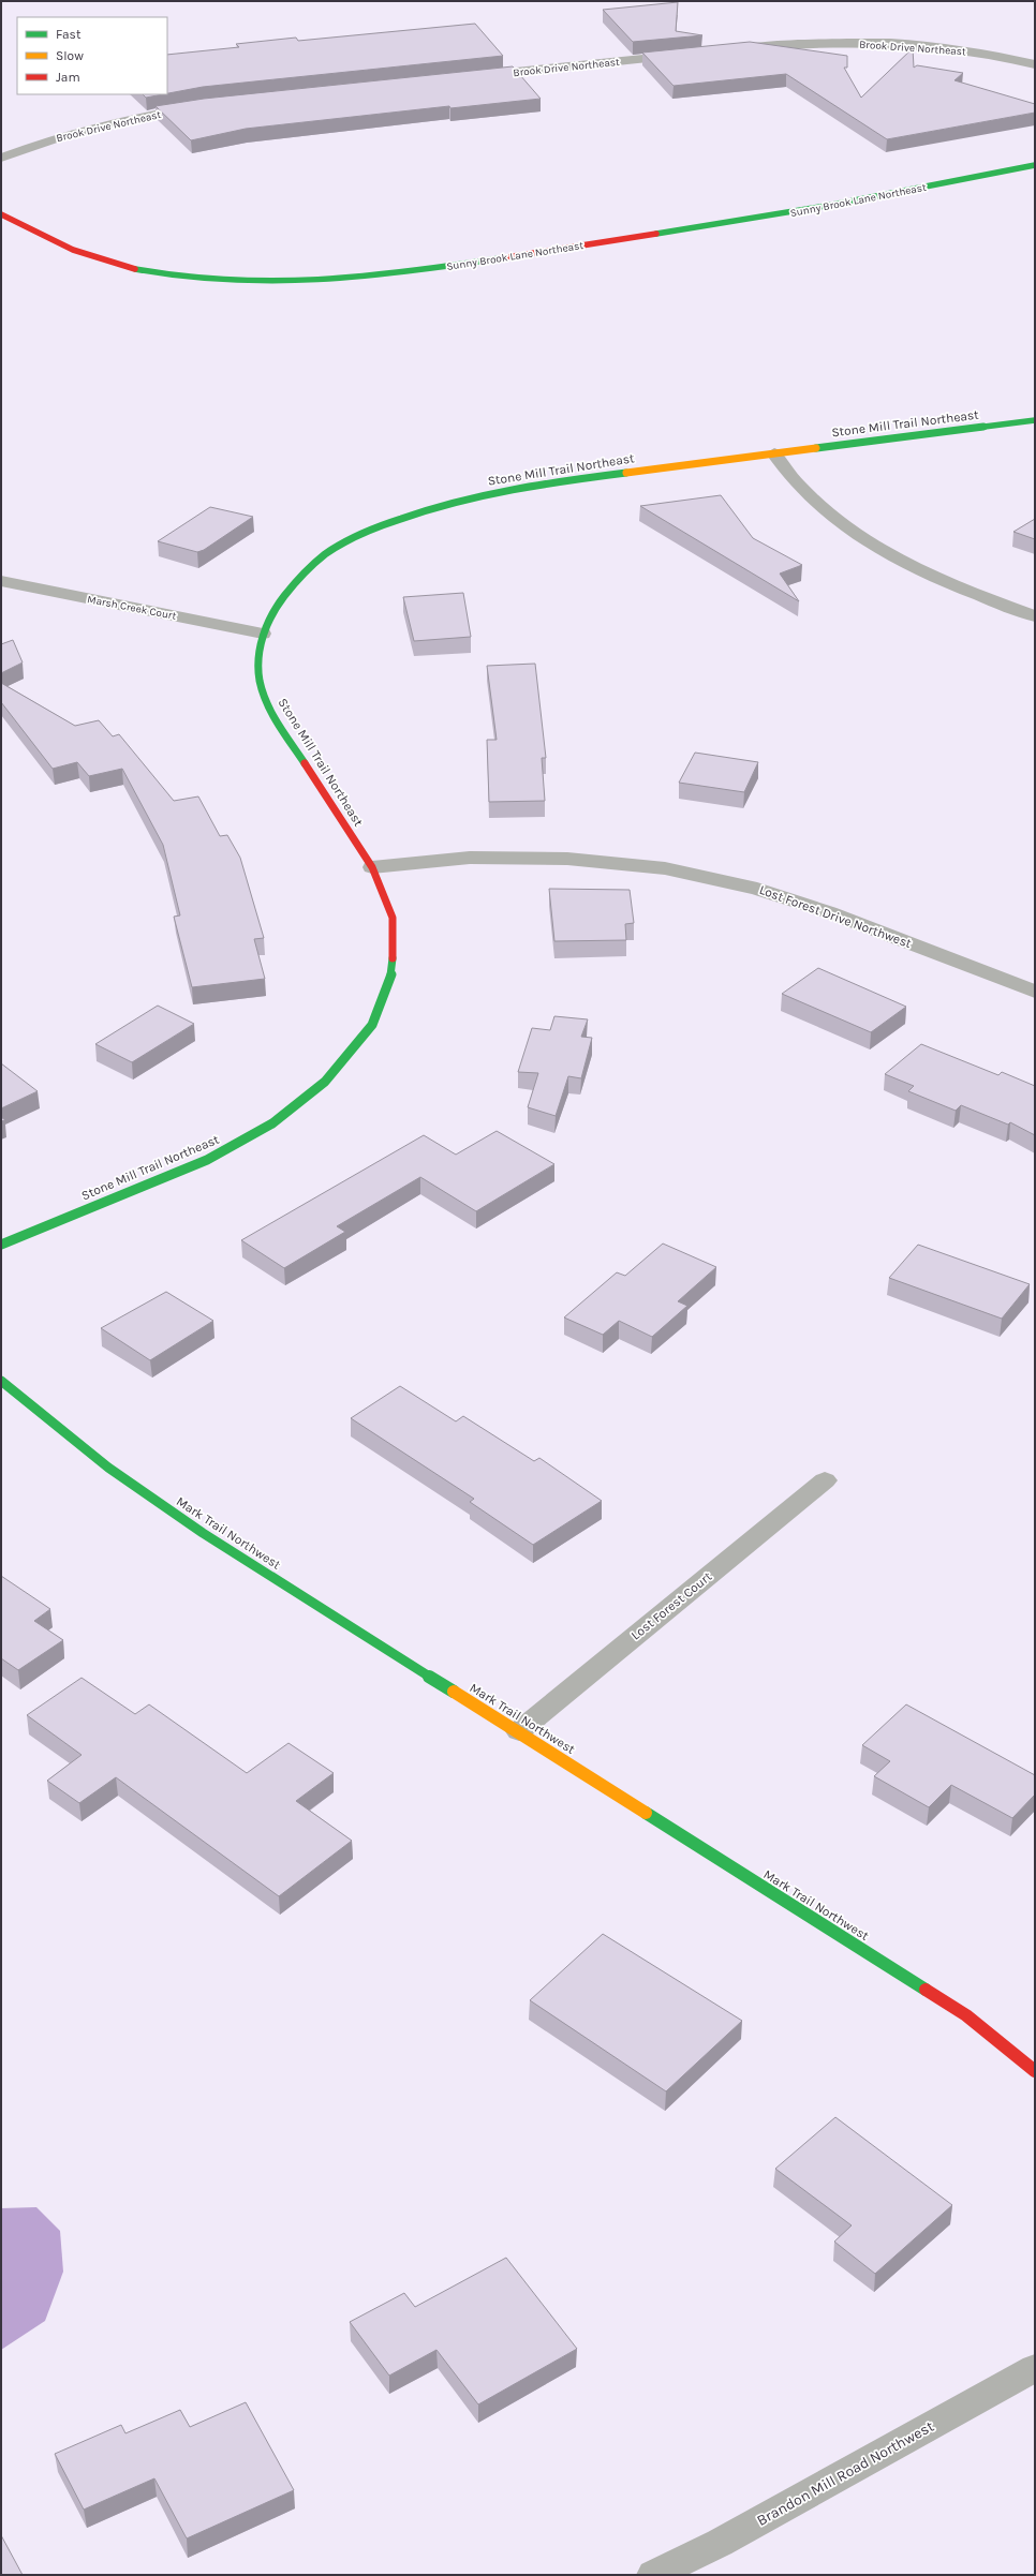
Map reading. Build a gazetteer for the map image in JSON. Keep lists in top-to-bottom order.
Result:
{
  "streets": {
    "street": [
      "Brook Drive Northeast",
      "Sunny Brook Lane Northeast",
      "Stone Mill Trail Northeast",
      "Marsh Creek Court",
      "Lost Forest Drive Northwest",
      "Mark Trail Northwest",
      "Lost Forest Court",
      "Brandon Mill Road Northwest"
    ]
  },
  "crossings": [
    ["Stone Mill Trail Northeast", "Marsh Creek Court"],
    ["Stone Mill Trail Northeast", "Lost Forest Drive Northwest"],
    ["Mark Trail Northwest", "Lost Forest Court"]
  ],
  "legend": ["Fast", "Slow", "Jam"]
}
